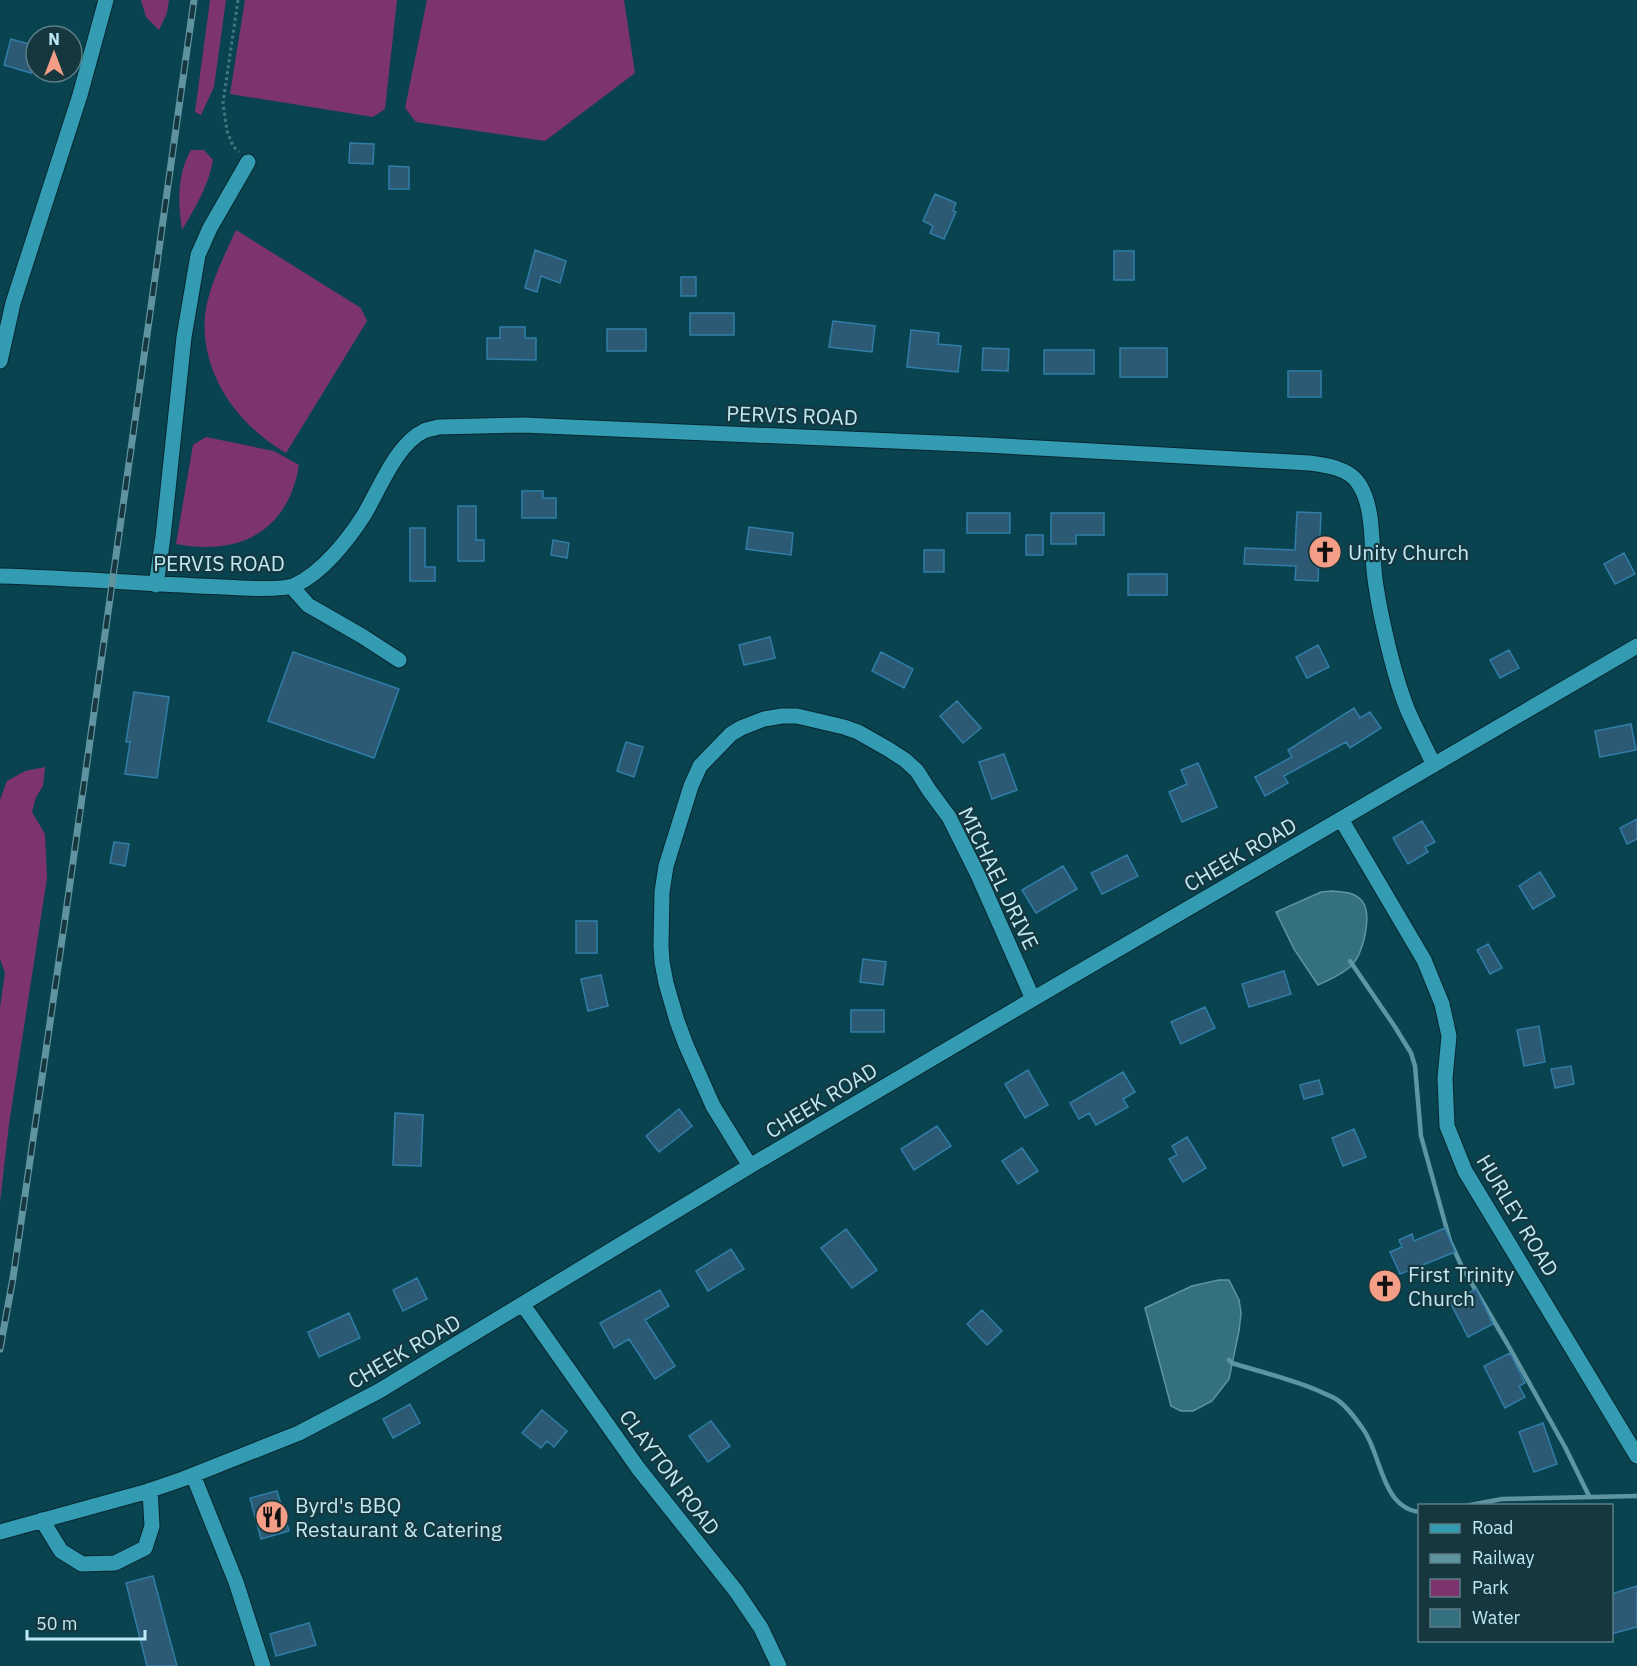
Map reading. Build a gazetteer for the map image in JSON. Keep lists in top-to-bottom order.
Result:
{
  "streets": {
    "street": [
      "PERVIS ROAD",
      "CHEEK ROAD",
      "MICHAEL DRIVE",
      "HURLEY ROAD",
      "CLAYTON ROAD"
    ]
  },
  "crossings": [
    ["PERVIS ROAD", "CHEEK ROAD"],
    ["CHEEK ROAD", "MICHAEL DRIVE"],
    ["CHEEK ROAD", "HURLEY ROAD"],
    ["CHEEK ROAD", "CLAYTON ROAD"]
  ],
  "places": {
    "church": ["Unity Church", "First Trinity Church"],
    "restaurant": ["Byrd's BBQ Restaurant & Catering"]
  },
  "legend": [
    "Road",
    "Railway",
    "Park",
    "Water"
  ],
  "scale_bar": "50 m",
  "north": "top"
}
